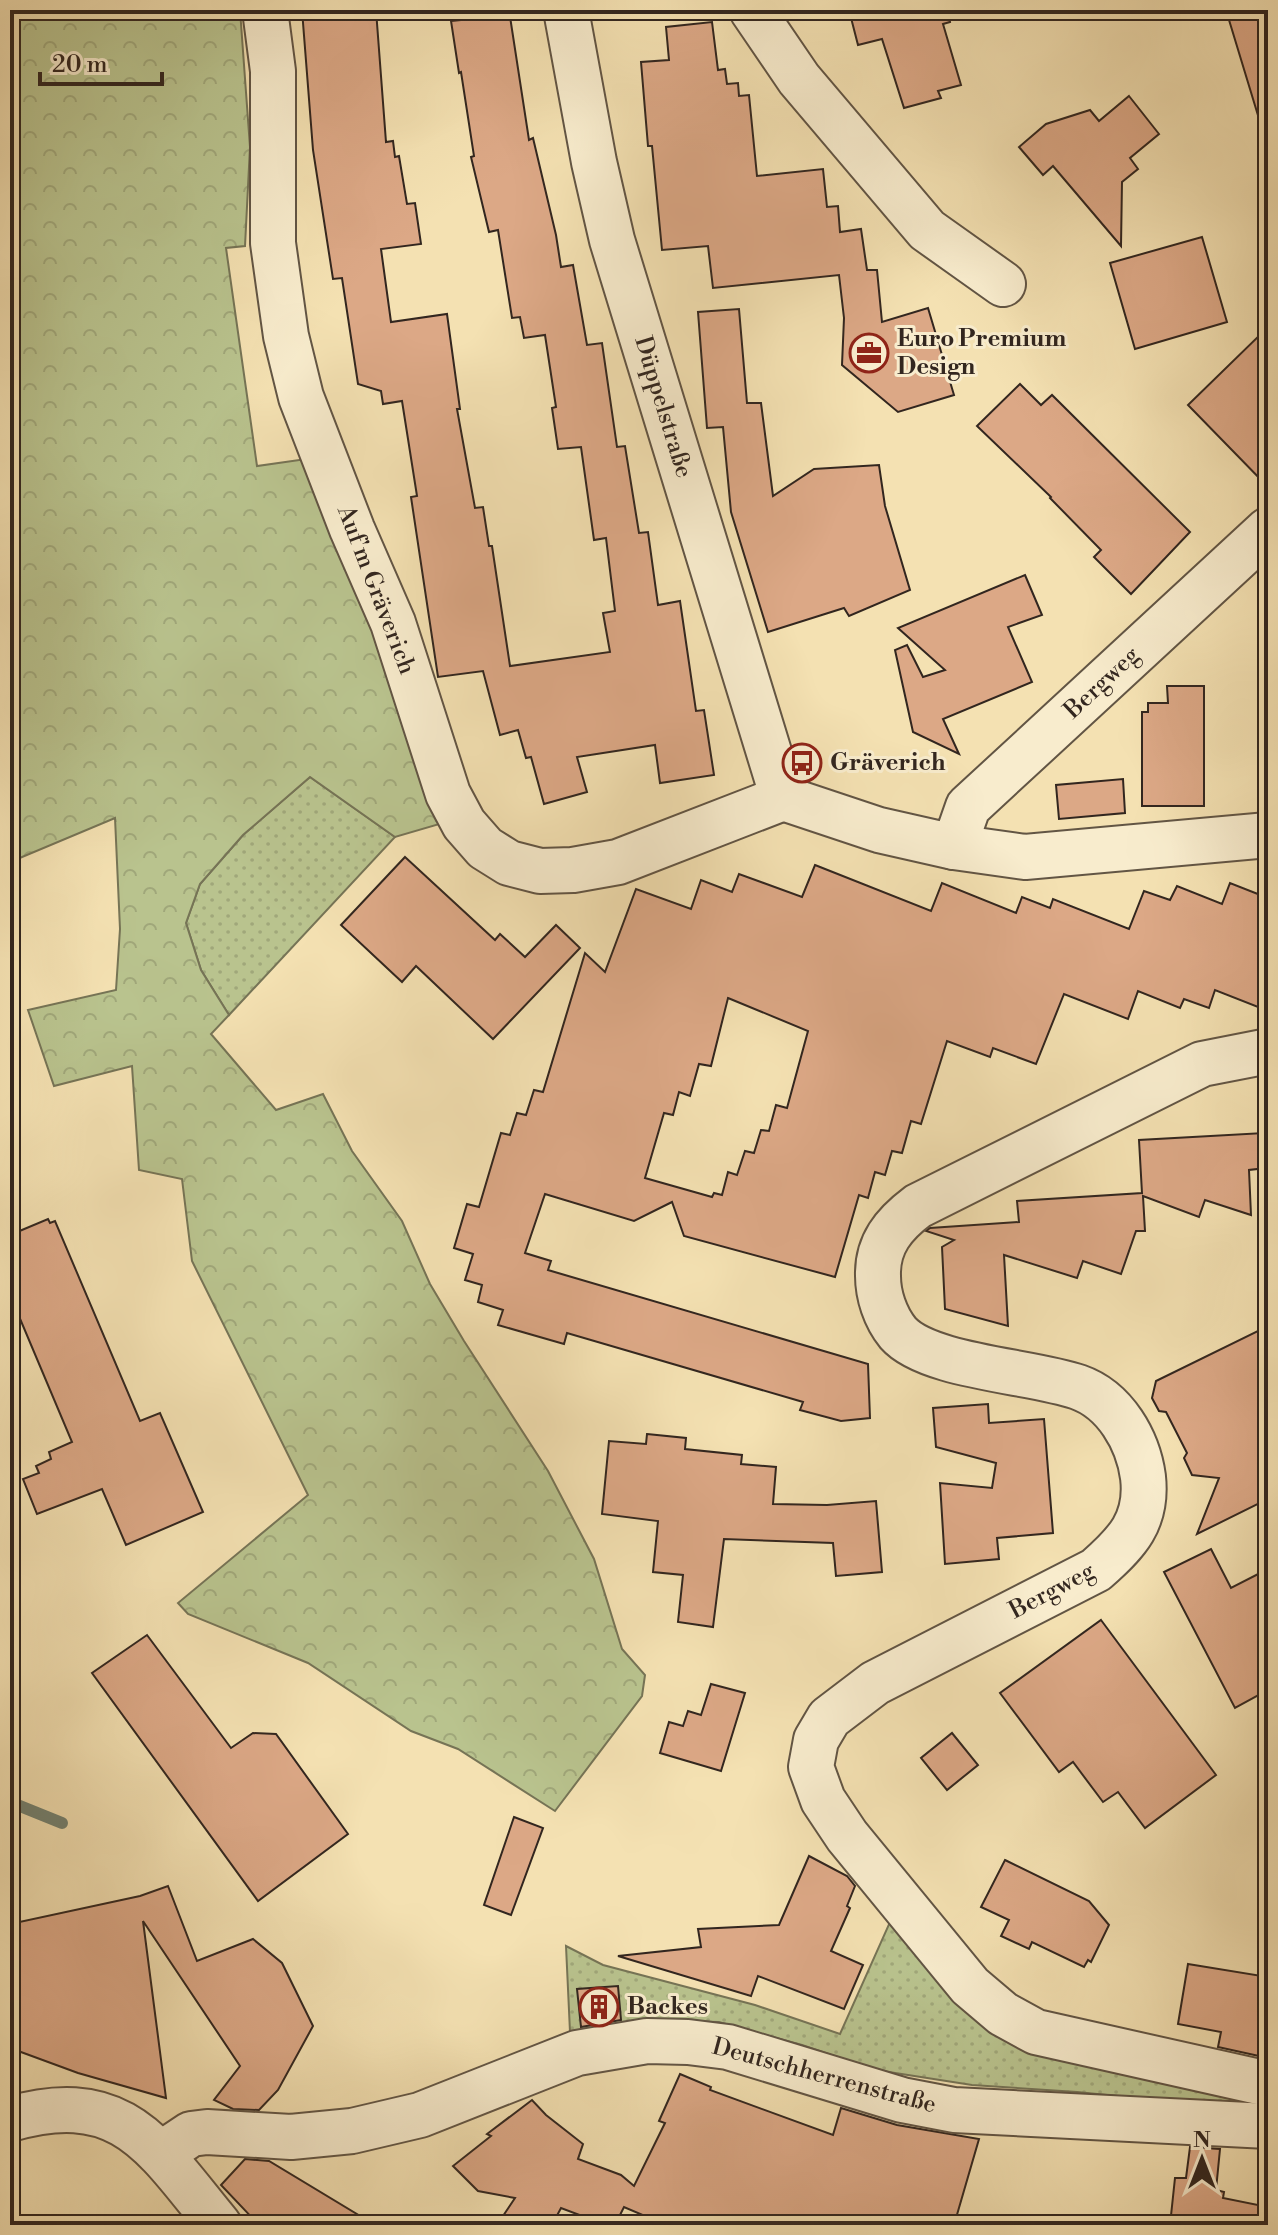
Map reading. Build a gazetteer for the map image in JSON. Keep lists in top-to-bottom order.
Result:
{
  "streets": {
    "street": [
      "Düppelstraße",
      "Auf'm Gräverich",
      "Bergweg",
      "Deutschherrenstraße"
    ]
  },
  "crossings": [
    ["Düppelstraße", "Auf'm Gräverich"]
  ],
  "places": {
    "office": ["Euro Premium Design"],
    "bus stop": ["Gräverich"],
    "building": ["Backes"]
  },
  "scale_bar": "20 m",
  "north": "top"
}
